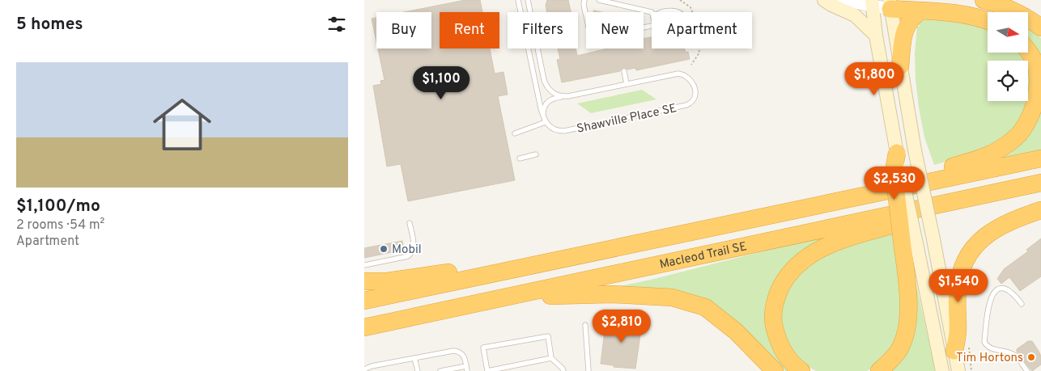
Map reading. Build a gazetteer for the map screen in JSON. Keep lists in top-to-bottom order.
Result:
{
  "streets": {
    "highway": ["Macleod Trail SE"],
    "lane": ["Shawville Place SE"]
  },
  "places": ["Mobil", "Tim Hortons"],
  "north": "right",
  "page": {
    "heading": "5 homes",
    "chip": [
      "Buy",
      "Rent",
      "Filters",
      "New",
      "Apartment"
    ],
    "list": [
      {
        "name": "$1,100/mo",
        "note": "2 rooms · 54 m² · Apartment"
      }
    ],
    "price": [
      "$1,800",
      "$1,100",
      "$2,530",
      "$1,540",
      "$2,810"
    ]
  }
}
